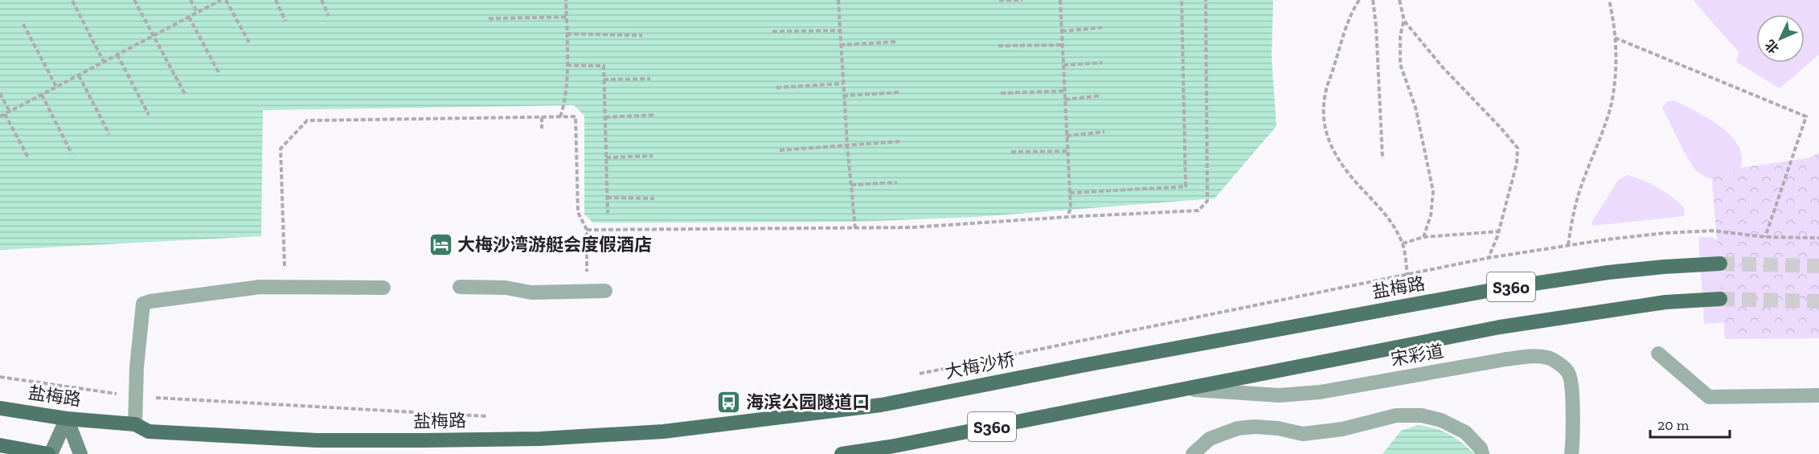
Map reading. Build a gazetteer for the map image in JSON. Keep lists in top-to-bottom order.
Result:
{
  "streets": {
    "main road": ["S360", "盐梅路", "大梅沙桥"],
    "street": ["宋彩道"]
  },
  "crossings": [
    ["S360", "宋彩道"],
    ["盐梅路", "大梅沙桥"]
  ],
  "places": {
    "hotel": ["大梅沙湾游艇会度假酒店"],
    "bus stop": ["海滨公园隧道口"]
  },
  "scale_bar": "20 m",
  "north": "bottom left"
}
